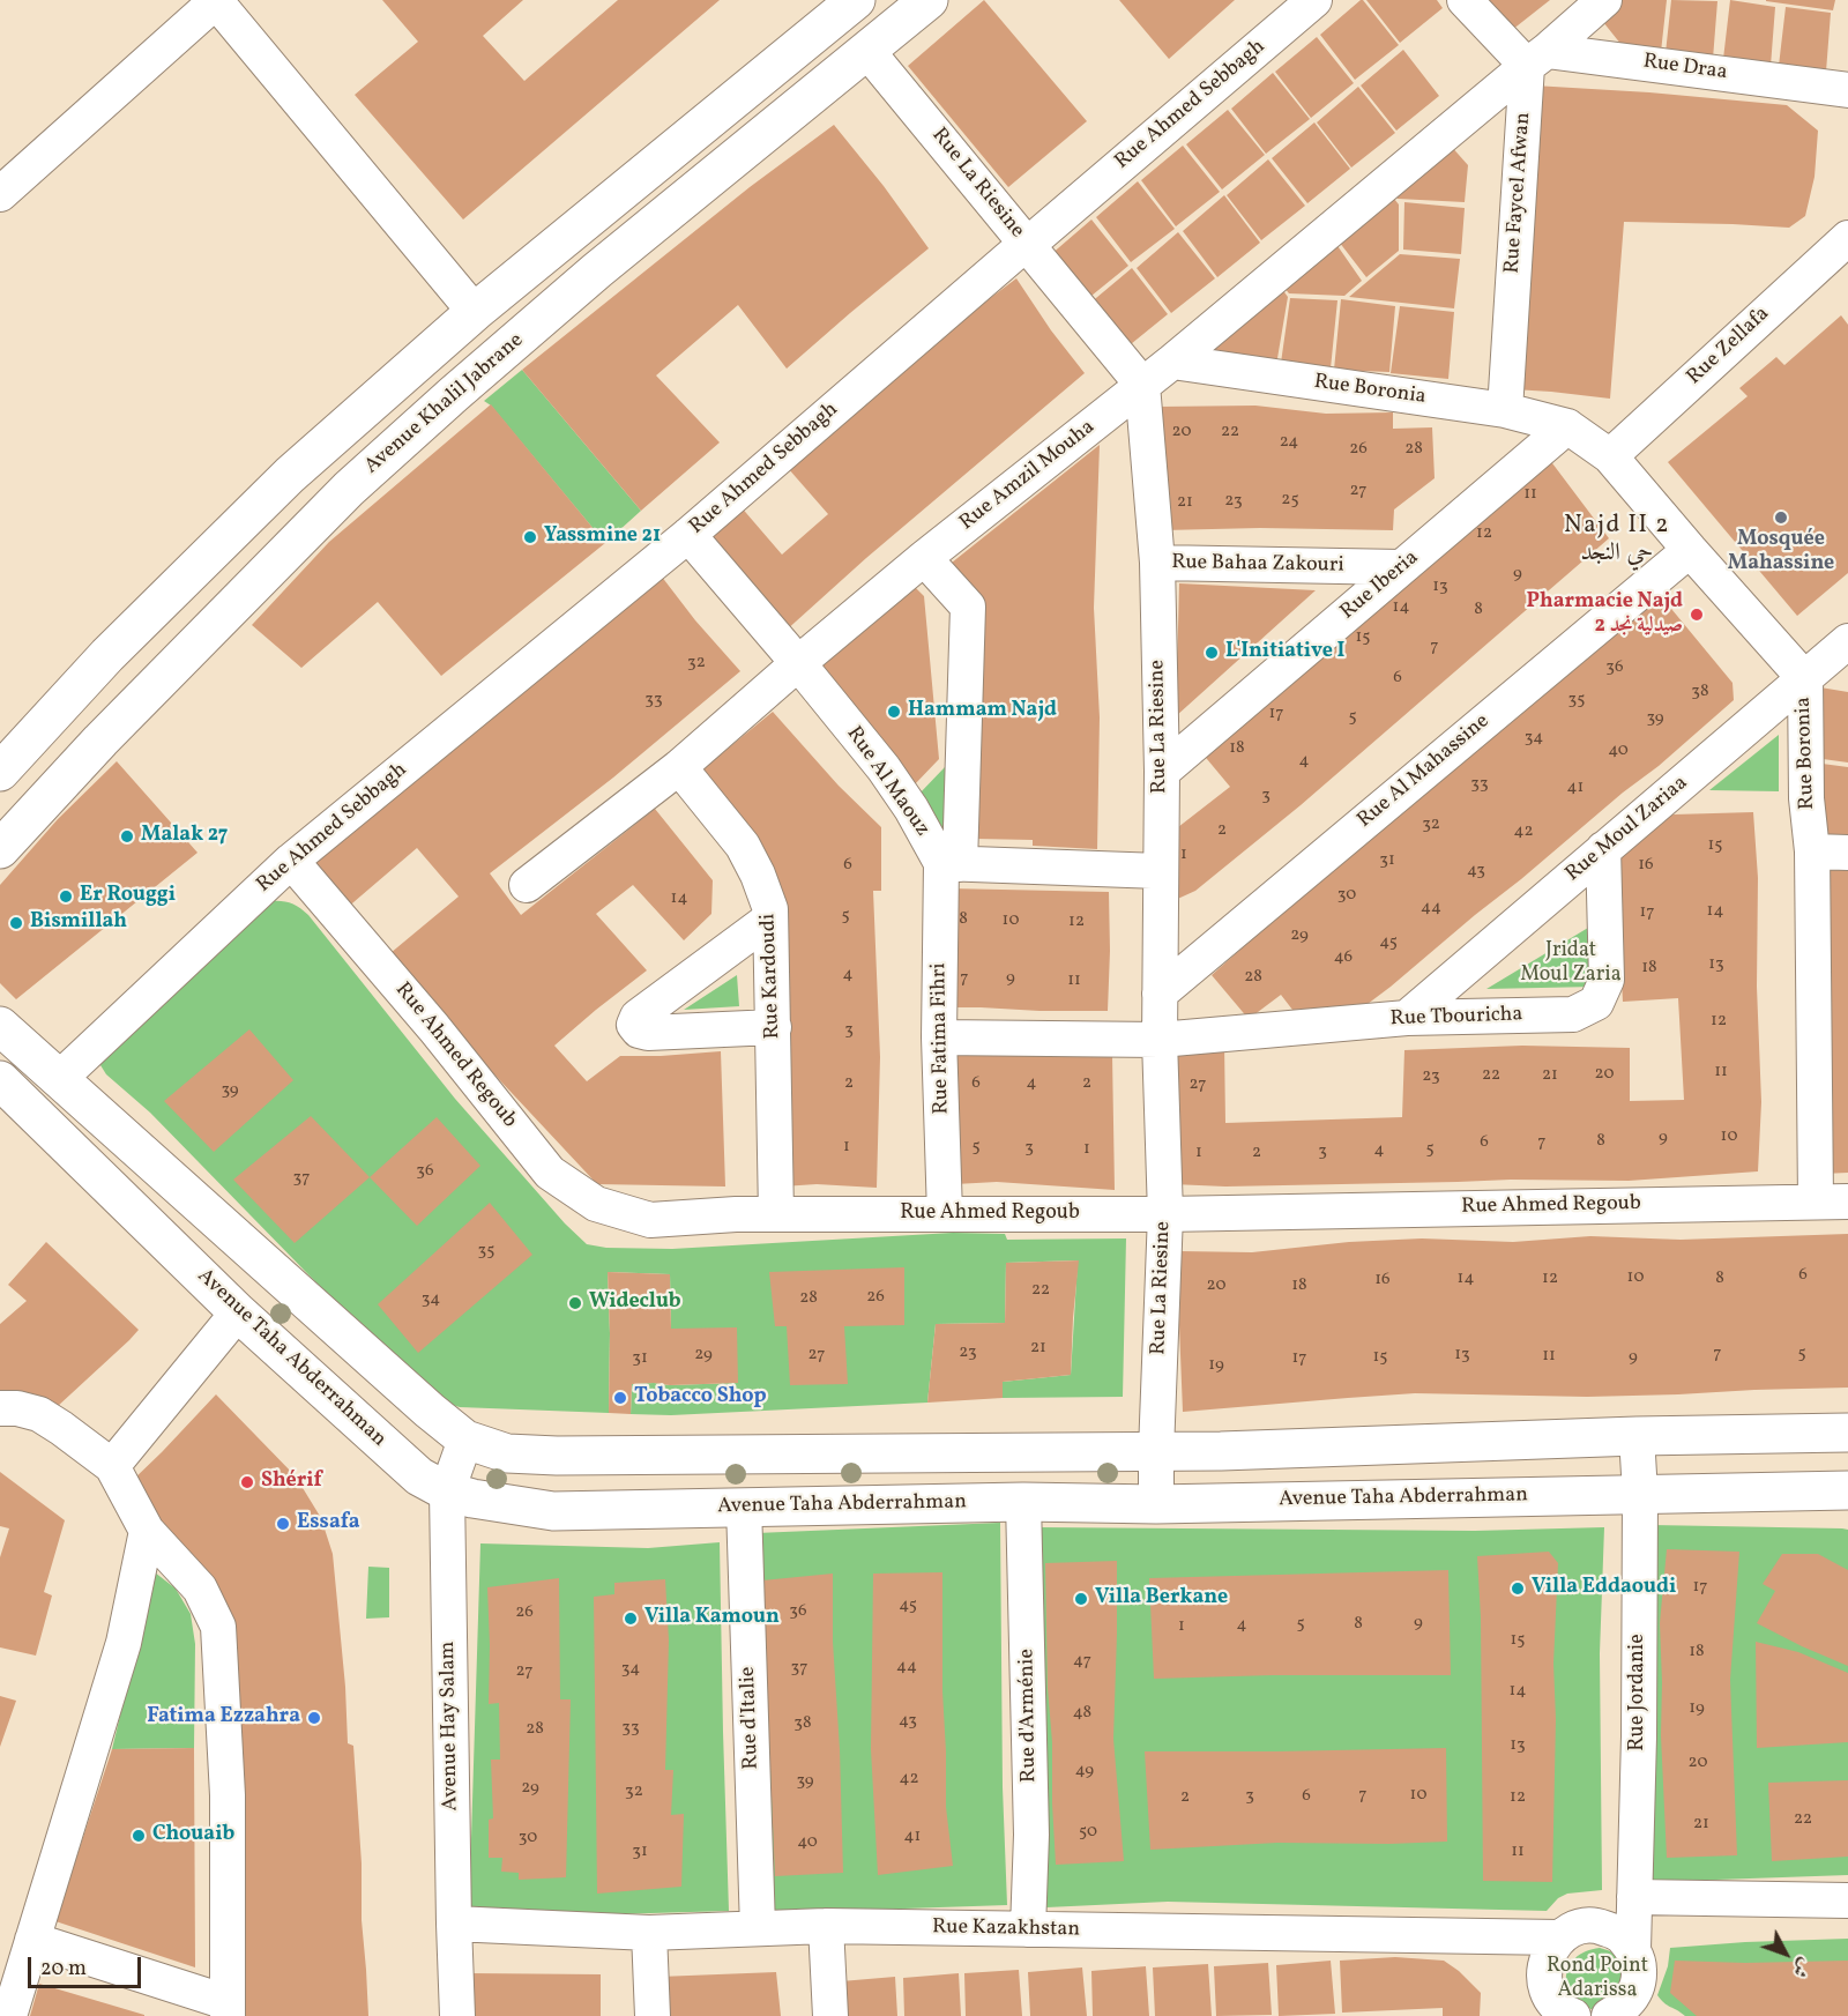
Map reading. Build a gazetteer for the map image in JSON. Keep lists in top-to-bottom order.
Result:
{
  "streets": {
    "street": [
      "Rue Draa",
      "Rue Ahmed Sebbagh",
      "Rue La Riesine",
      "Rue Faycel Afwan",
      "Rue Zellafa",
      "Rue Boronia",
      "Avenue Khalil Jabrane",
      "Rue Amzil Mouha",
      "Rue Bahaa Zakouri",
      "Rue Iberia",
      "Rue Al Mahassine",
      "Rue Al Maouz",
      "Rue Moul Zariaa",
      "Rue Kardoudi",
      "Rue Tbouricha",
      "Rue Fatima Fihri",
      "Rue Ahmed Regoub",
      "Avenue Taha Abderrahman",
      "Rue Jordanie",
      "Rue d'Arménie",
      "Rue d'Italie",
      "Avenue Hay Salam",
      "Rue Kazakhstan"
    ]
  },
  "crossings": [
    ["Rue Draa", "Rue Faycel Afwan"],
    ["Rue Draa", "Rue Amzil Mouha"],
    ["Rue Ahmed Sebbagh", "Rue La Riesine"],
    ["Rue Ahmed Sebbagh", "Rue Al Maouz"],
    ["Rue Ahmed Sebbagh", "Rue Ahmed Regoub"],
    ["Rue La Riesine", "Avenue Khalil Jabrane"],
    ["Rue La Riesine", "Rue Amzil Mouha"],
    ["Rue La Riesine", "Rue Bahaa Zakouri"],
    ["Rue La Riesine", "Rue Iberia"],
    ["Rue La Riesine", "Rue Al Mahassine"],
    ["Rue La Riesine", "Rue Tbouricha"],
    ["Rue La Riesine", "Rue Ahmed Regoub"],
    ["Rue La Riesine", "Avenue Taha Abderrahman"],
    ["Rue Faycel Afwan", "Rue Boronia"],
    ["Rue Faycel Afwan", "Rue Amzil Mouha"],
    ["Rue Zellafa", "Rue Boronia"],
    ["Rue Boronia", "Rue Amzil Mouha"],
    ["Rue Boronia", "Rue Iberia"],
    ["Rue Boronia", "Rue Al Mahassine"],
    ["Rue Boronia", "Rue Moul Zariaa"],
    ["Rue Boronia", "Rue Ahmed Regoub"],
    ["Rue Amzil Mouha", "Rue Al Maouz"],
    ["Rue Amzil Mouha", "Rue Kardoudi"],
    ["Rue Amzil Mouha", "Rue Fatima Fihri"],
    ["Rue Bahaa Zakouri", "Rue Iberia"],
    ["Rue Al Maouz", "Rue Fatima Fihri"],
    ["Rue Moul Zariaa", "Rue Tbouricha"],
    ["Rue Kardoudi", "Rue Ahmed Regoub"],
    ["Rue Tbouricha", "Rue Fatima Fihri"],
    ["Rue Fatima Fihri", "Rue Ahmed Regoub"],
    ["Avenue Taha Abderrahman", "Rue Jordanie"],
    ["Avenue Taha Abderrahman", "Rue d'Arménie"],
    ["Avenue Taha Abderrahman", "Rue d'Italie"],
    ["Avenue Taha Abderrahman", "Avenue Hay Salam"],
    ["Rue d'Arménie", "Rue Kazakhstan"],
    ["Rue d'Italie", "Rue Kazakhstan"],
    ["Avenue Hay Salam", "Rue Kazakhstan"]
  ],
  "districts": ["Najd II 2 حي النجد"],
  "parks": ["Jridat Moul Zaria", "Rond Point Adarissa"],
  "places": [
    "Mosquée Mahassine",
    "Yassmine 21",
    "Pharmacie Najd 2 صيدلية نجد",
    "L'Initiative I",
    "Hammam Najd",
    "Malak 27",
    "Er Rouggi",
    "Bismillah",
    "Wideclub",
    "Tobacco Shop",
    "Shérif",
    "Essafa",
    "Villa Eddaoudi",
    "Villa Berkane",
    "Villa Kamoun",
    "Fatima Ezzahra",
    "Chouaib"
  ],
  "house_numbers": [
    "20",
    "22",
    "24",
    "26",
    "28",
    "27",
    "11",
    "25",
    "23",
    "21",
    "12",
    "9",
    "13",
    "14",
    "8",
    "15",
    "7",
    "32",
    "36",
    "6",
    "38",
    "33",
    "35",
    "17",
    "5",
    "39",
    "34",
    "18",
    "40",
    "4",
    "33",
    "41",
    "3",
    "32",
    "2",
    "42",
    "15",
    "1",
    "31",
    "6",
    "16",
    "43",
    "30",
    "14",
    "44",
    "14",
    "17",
    "5",
    "8",
    "10",
    "12",
    "29",
    "45",
    "46",
    "13",
    "18",
    "4",
    "28",
    "7",
    "9",
    "11",
    "12",
    "3",
    "11",
    "20",
    "22",
    "21",
    "23",
    "2",
    "6",
    "4",
    "2",
    "27",
    "39",
    "10",
    "9",
    "8",
    "6",
    "7",
    "1",
    "5",
    "3",
    "1",
    "5",
    "4",
    "3",
    "1",
    "2",
    "36",
    "37",
    "35",
    "6",
    "10",
    "14",
    "12",
    "8",
    "16",
    "20",
    "18",
    "22",
    "26",
    "28",
    "34",
    "21",
    "23",
    "7",
    "5",
    "29",
    "27",
    "13",
    "11",
    "15",
    "9",
    "31",
    "17",
    "19",
    "17",
    "45",
    "36",
    "26",
    "9",
    "5",
    "8",
    "4",
    "1",
    "15",
    "18",
    "47",
    "44",
    "37",
    "34",
    "27",
    "14",
    "19",
    "48",
    "43",
    "38",
    "33",
    "28",
    "13",
    "20",
    "49",
    "42",
    "39",
    "29",
    "32",
    "7",
    "10",
    "3",
    "6",
    "2",
    "12",
    "22",
    "21",
    "50",
    "41",
    "30",
    "40",
    "31",
    "11"
  ],
  "scale_bar": "20 m",
  "north": "bottom right"
}
